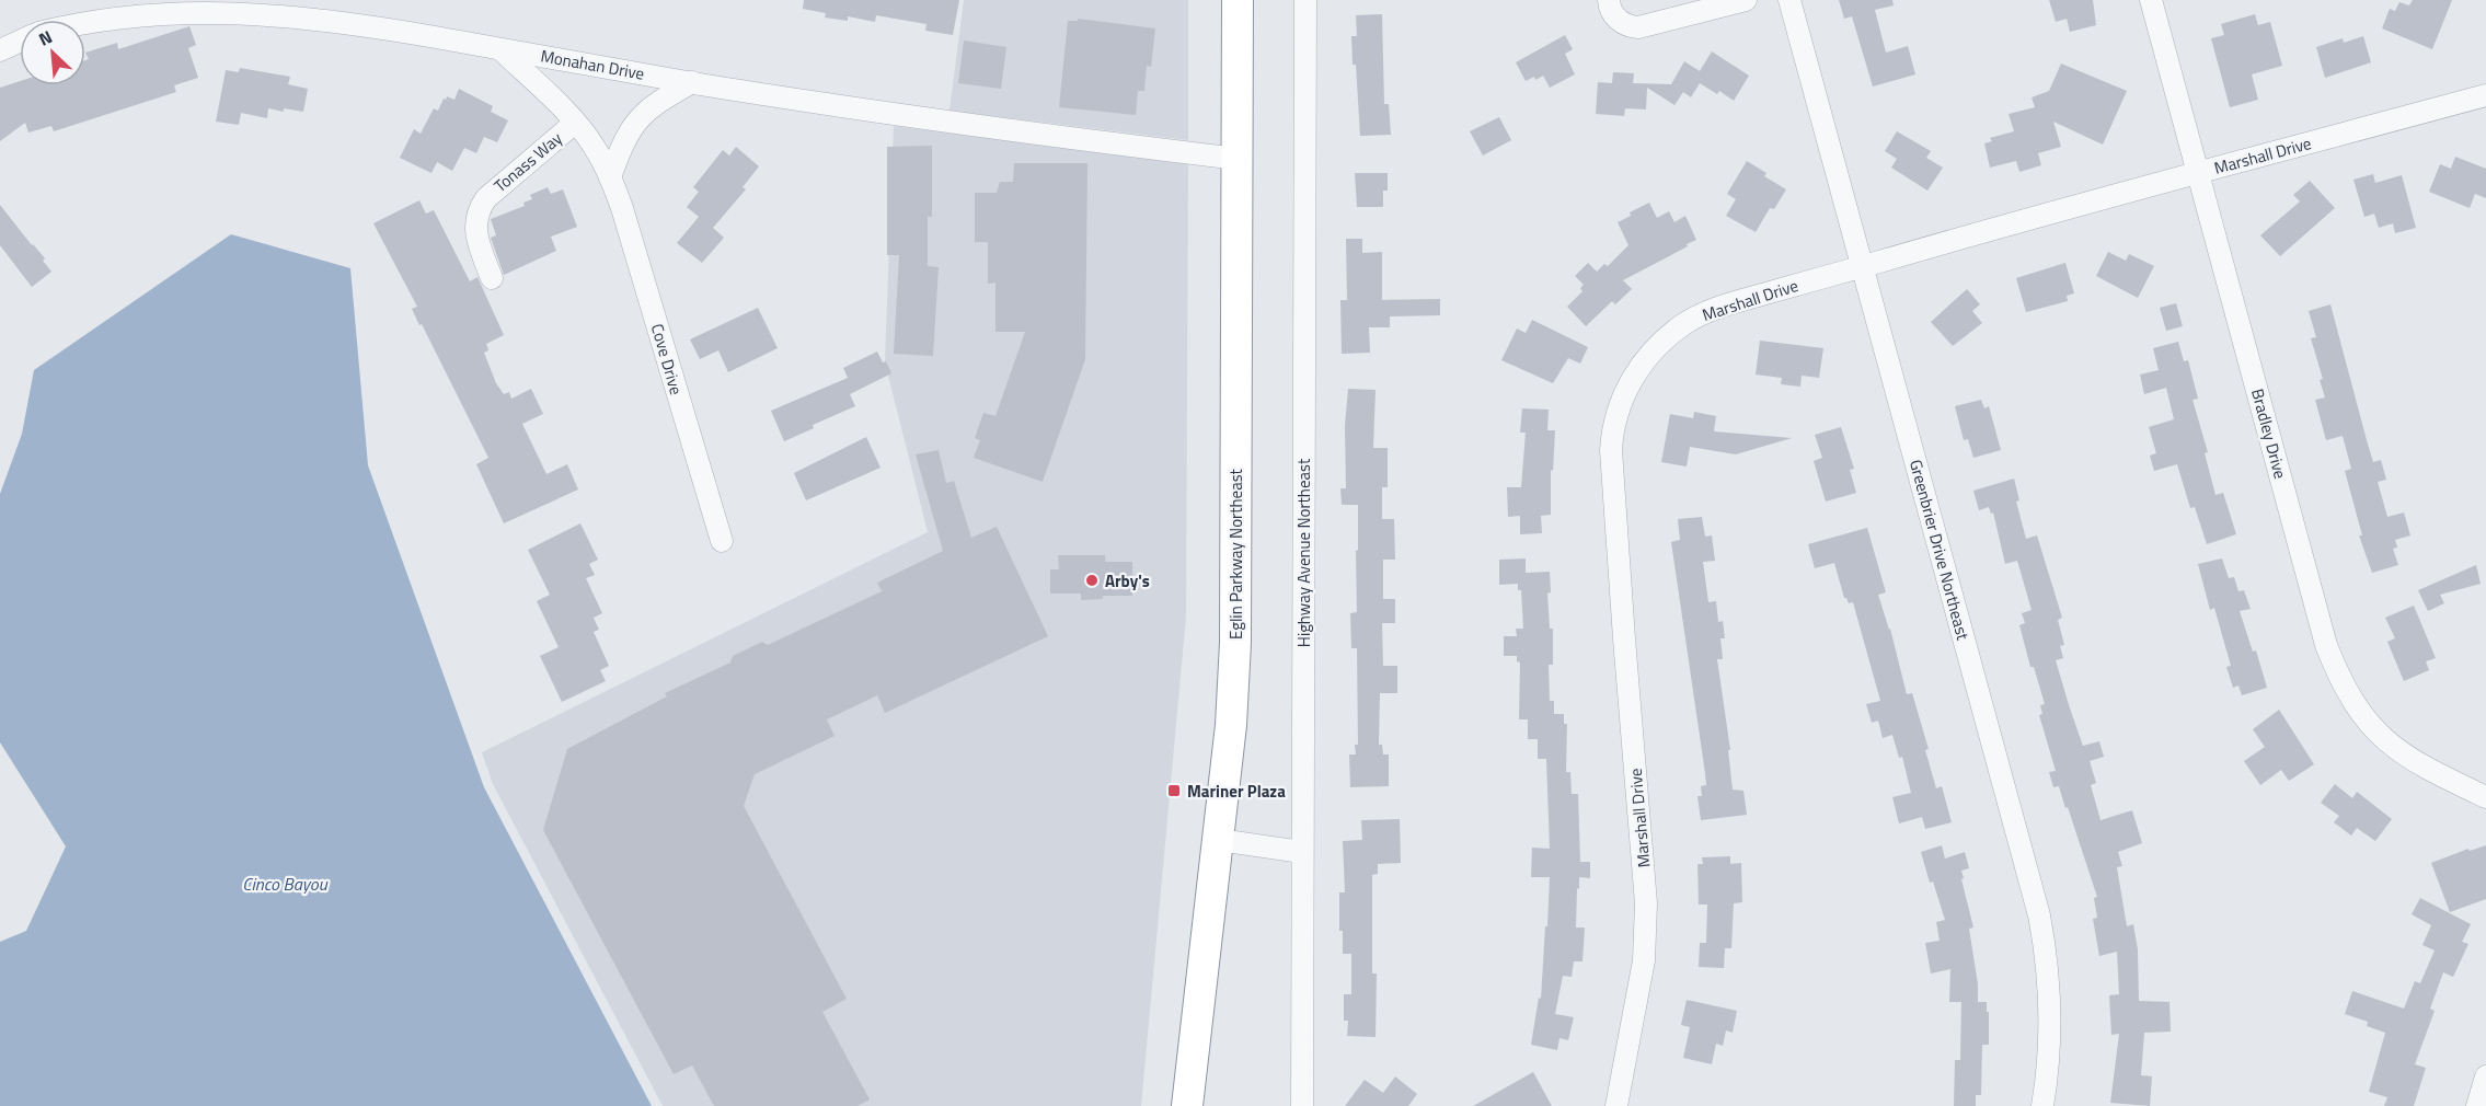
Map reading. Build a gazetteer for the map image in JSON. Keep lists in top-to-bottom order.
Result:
{
  "streets": {
    "highway": ["Eglin Parkway Northeast"],
    "street": [
      "Monahan Drive",
      "Marshall Drive",
      "Tonass Way",
      "Cove Drive",
      "Bradley Drive",
      "Greenbrier Drive Northeast",
      "Highway Avenue Northeast"
    ]
  },
  "crossings": [
    ["Monahan Drive", "Cove Drive"],
    ["Monahan Drive", "Eglin Parkway Northeast"],
    ["Marshall Drive", "Bradley Drive"],
    ["Marshall Drive", "Greenbrier Drive Northeast"],
    ["Tonass Way", "Cove Drive"]
  ],
  "water": ["Cinco Bayou"],
  "places": {
    "other": ["Arby's"],
    "transit": ["Mariner Plaza"]
  },
  "north": "top left"
}
